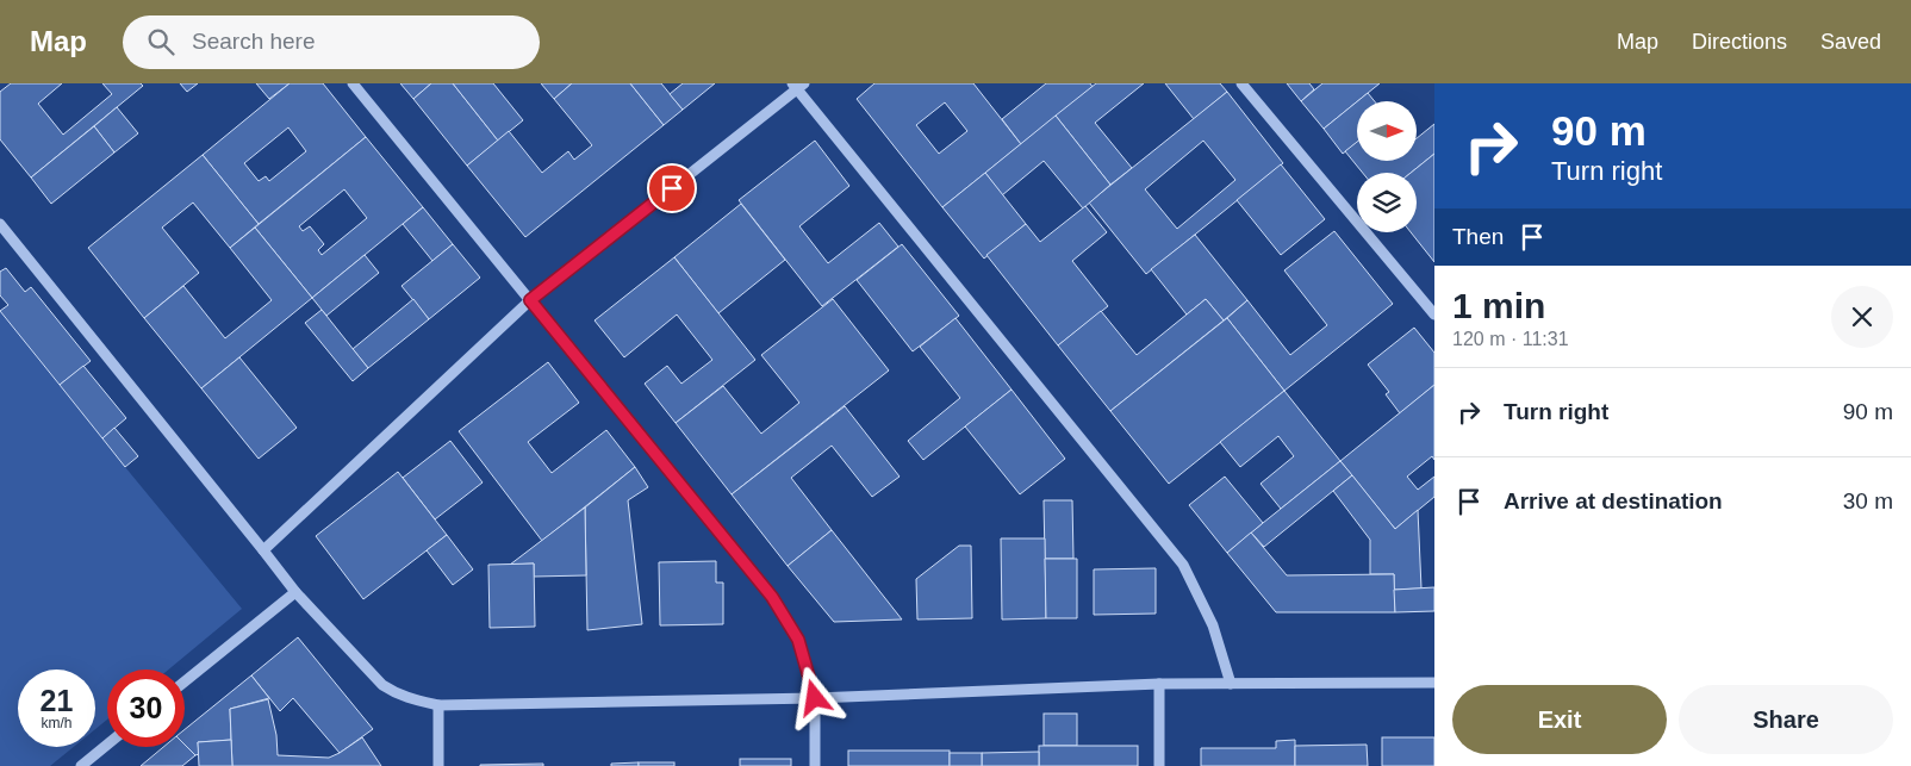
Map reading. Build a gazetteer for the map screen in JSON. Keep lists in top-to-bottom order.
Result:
{
  "north": "right",
  "page": {
    "header": "Map",
    "search": "Search here",
    "nav": ["Map", "Directions", "Saved"],
    "turn": ["90 m", "Turn right"],
    "then": "Then",
    "heading": ["1 min", "120 m · 11:31"],
    "list": [
      {
        "name": "Turn right",
        "value": "90 m"
      },
      {
        "name": "Arrive at destination",
        "value": "30 m"
      }
    ],
    "speed": "21 km/h",
    "limit": "30",
    "buttons": ["Exit", "Share"]
  }
}
